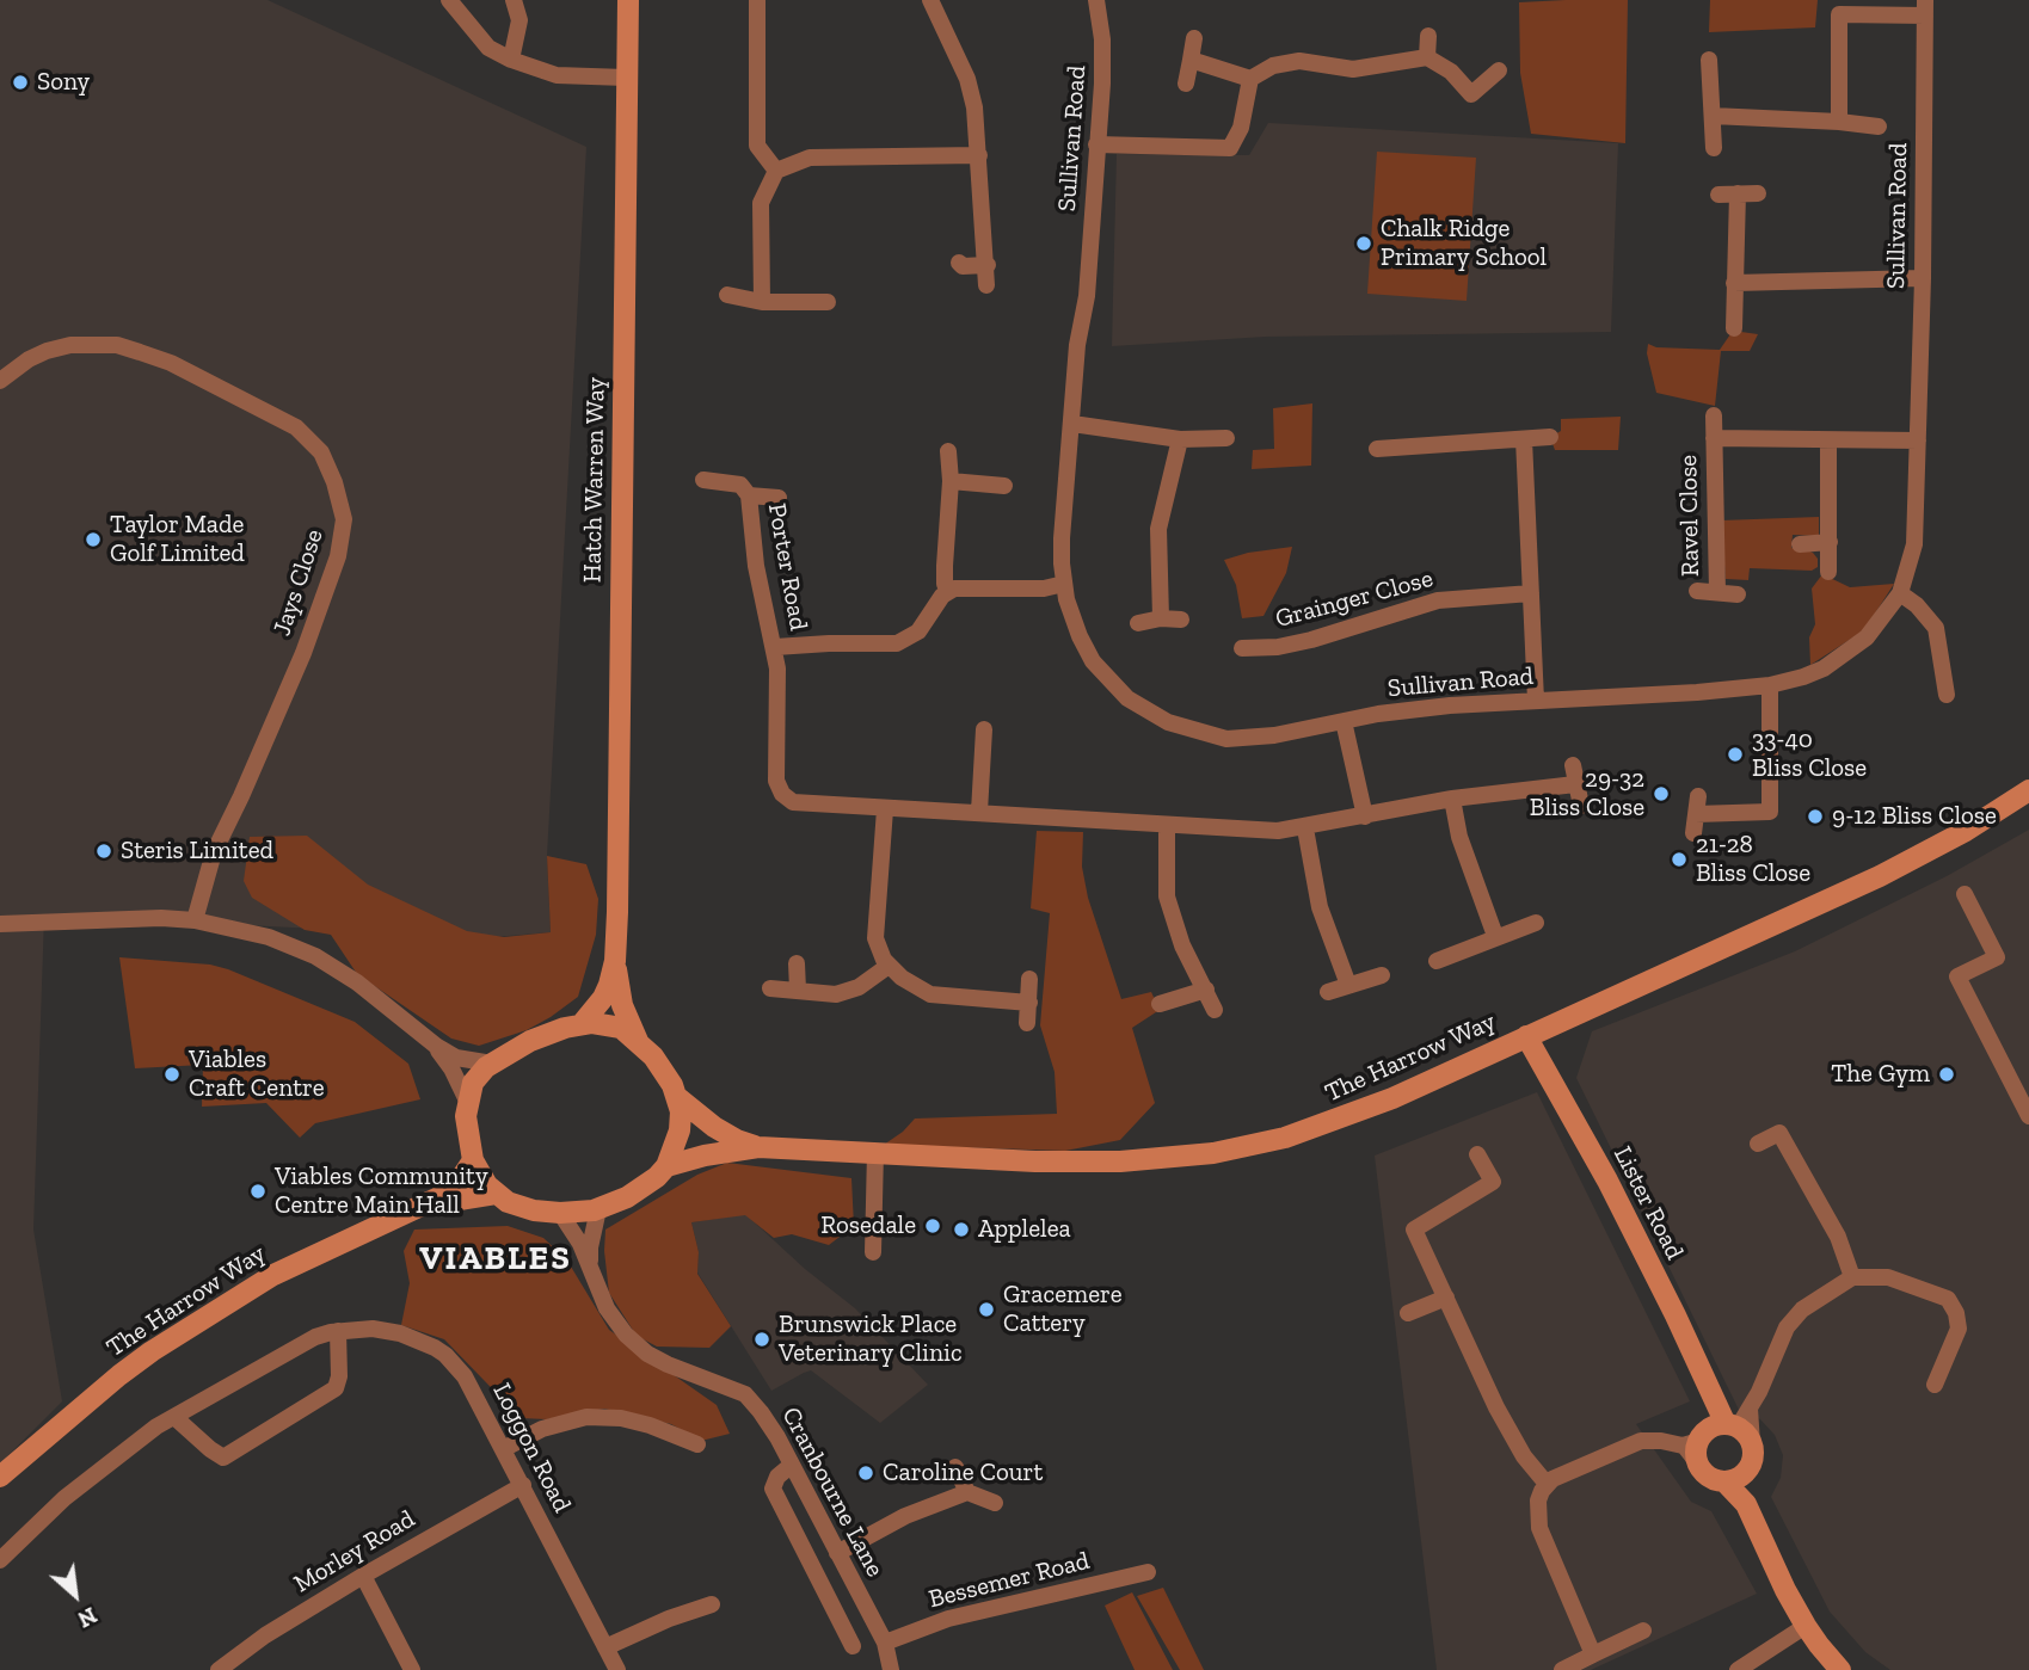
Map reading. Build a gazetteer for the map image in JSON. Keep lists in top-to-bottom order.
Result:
{
  "streets": {
    "street": [
      "Sullivan Road",
      "Hatch Warren Way",
      "Ravel Close",
      "Porter Road",
      "Jays Close",
      "Grainger Close",
      "The Harrow Way",
      "Lister Road",
      "Loggon Road",
      "Cranbourne Lane",
      "Morley Road",
      "Bessemer Road"
    ]
  },
  "crossings": [
    ["Sullivan Road", "Ravel Close"],
    ["Hatch Warren Way", "The Harrow Way"],
    ["Hatch Warren Way", "Cranbourne Lane"],
    ["The Harrow Way", "Lister Road"],
    ["The Harrow Way", "Cranbourne Lane"],
    ["Loggon Road", "Morley Road"],
    ["Cranbourne Lane", "Bessemer Road"]
  ],
  "districts": ["VIABLES"],
  "places": [
    "Sony",
    "Chalk Ridge Primary School",
    "Taylor Made Golf Limited",
    "33-40 Bliss Close",
    "29-32 Bliss Close",
    "9-12 Bliss Close",
    "Steris Limited",
    "21-28 Bliss Close",
    "Viables Craft Centre",
    "The Gym",
    "Viables Community Centre Main Hall",
    "Rosedale",
    "Applelea",
    "Gracemere Cattery",
    "Brunswick Place Veterinary Clinic",
    "Caroline Court"
  ],
  "north": "bottom right"
}
